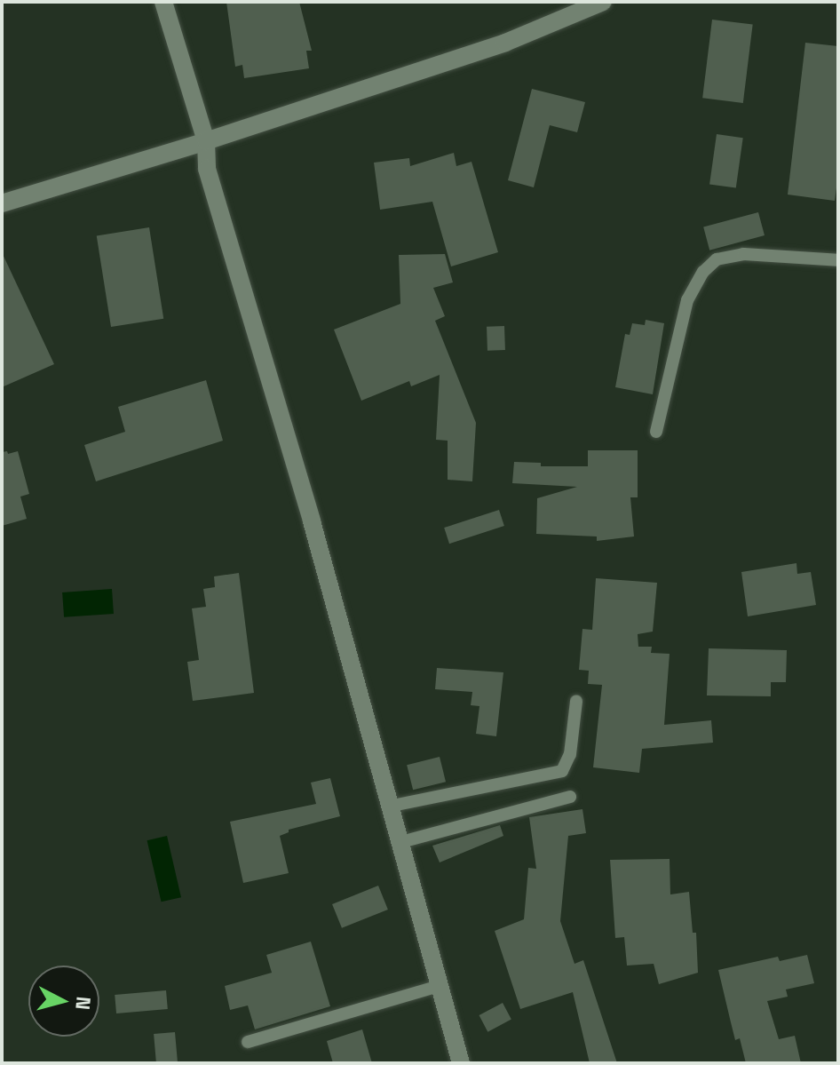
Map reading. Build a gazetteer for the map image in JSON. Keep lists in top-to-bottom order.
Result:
{
  "north": "right"
}
